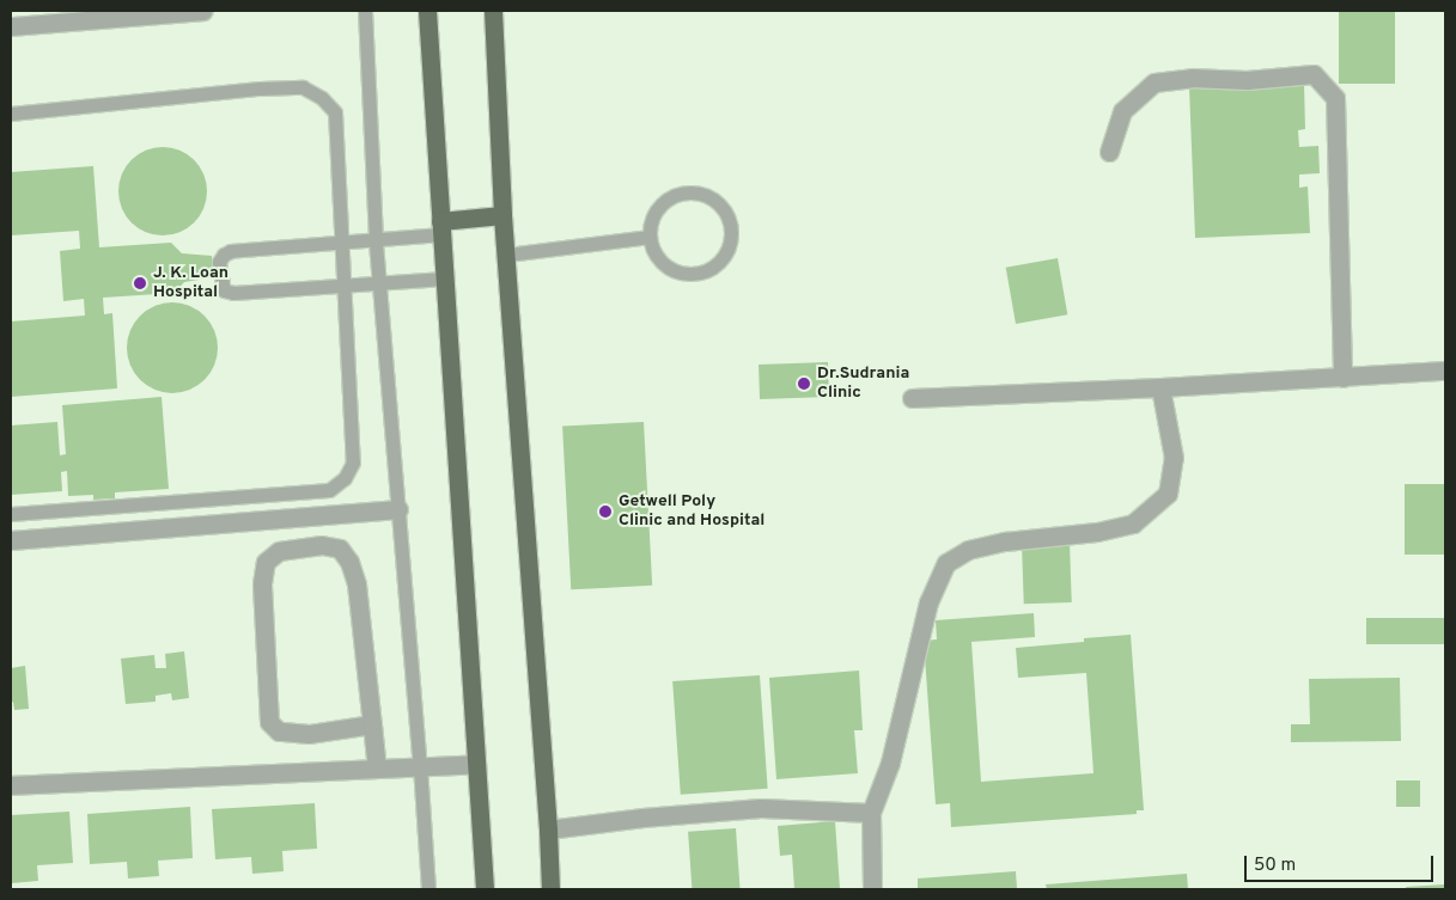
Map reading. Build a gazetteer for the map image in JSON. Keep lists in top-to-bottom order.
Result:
{
  "places": ["J. K. Loan Hospital", "Dr.Sudrania Clinic", "Getwell Poly Clinic and Hospital"],
  "scale_bar": "50 m"
}
